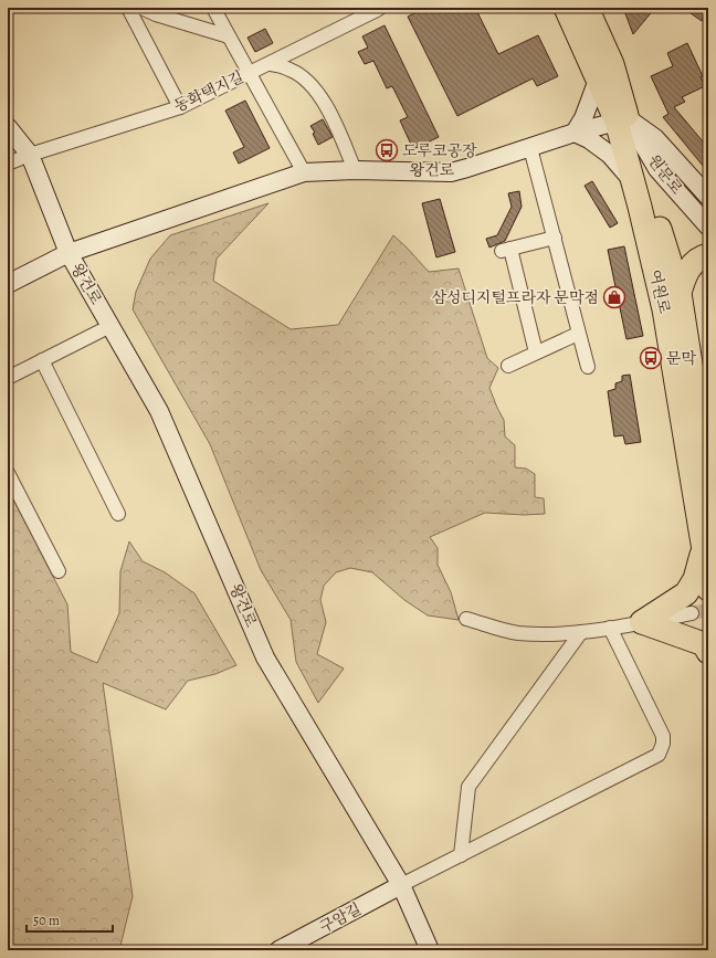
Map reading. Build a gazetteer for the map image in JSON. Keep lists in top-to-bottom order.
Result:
{
  "streets": {
    "highway": ["여원로"],
    "street": [
      "동화택지길",
      "왕건로",
      "원문로",
      "구암길"
    ]
  },
  "crossings": [
    ["왕건로", "원문로"],
    ["왕건로", "여원로"],
    ["왕건로", "구암길"],
    ["원문로", "여원로"]
  ],
  "places": {
    "bus stop": ["도루코공장", "문막"],
    "shop": ["삼성디지털프라자 문막점"]
  },
  "scale_bar": "50 m"
}
